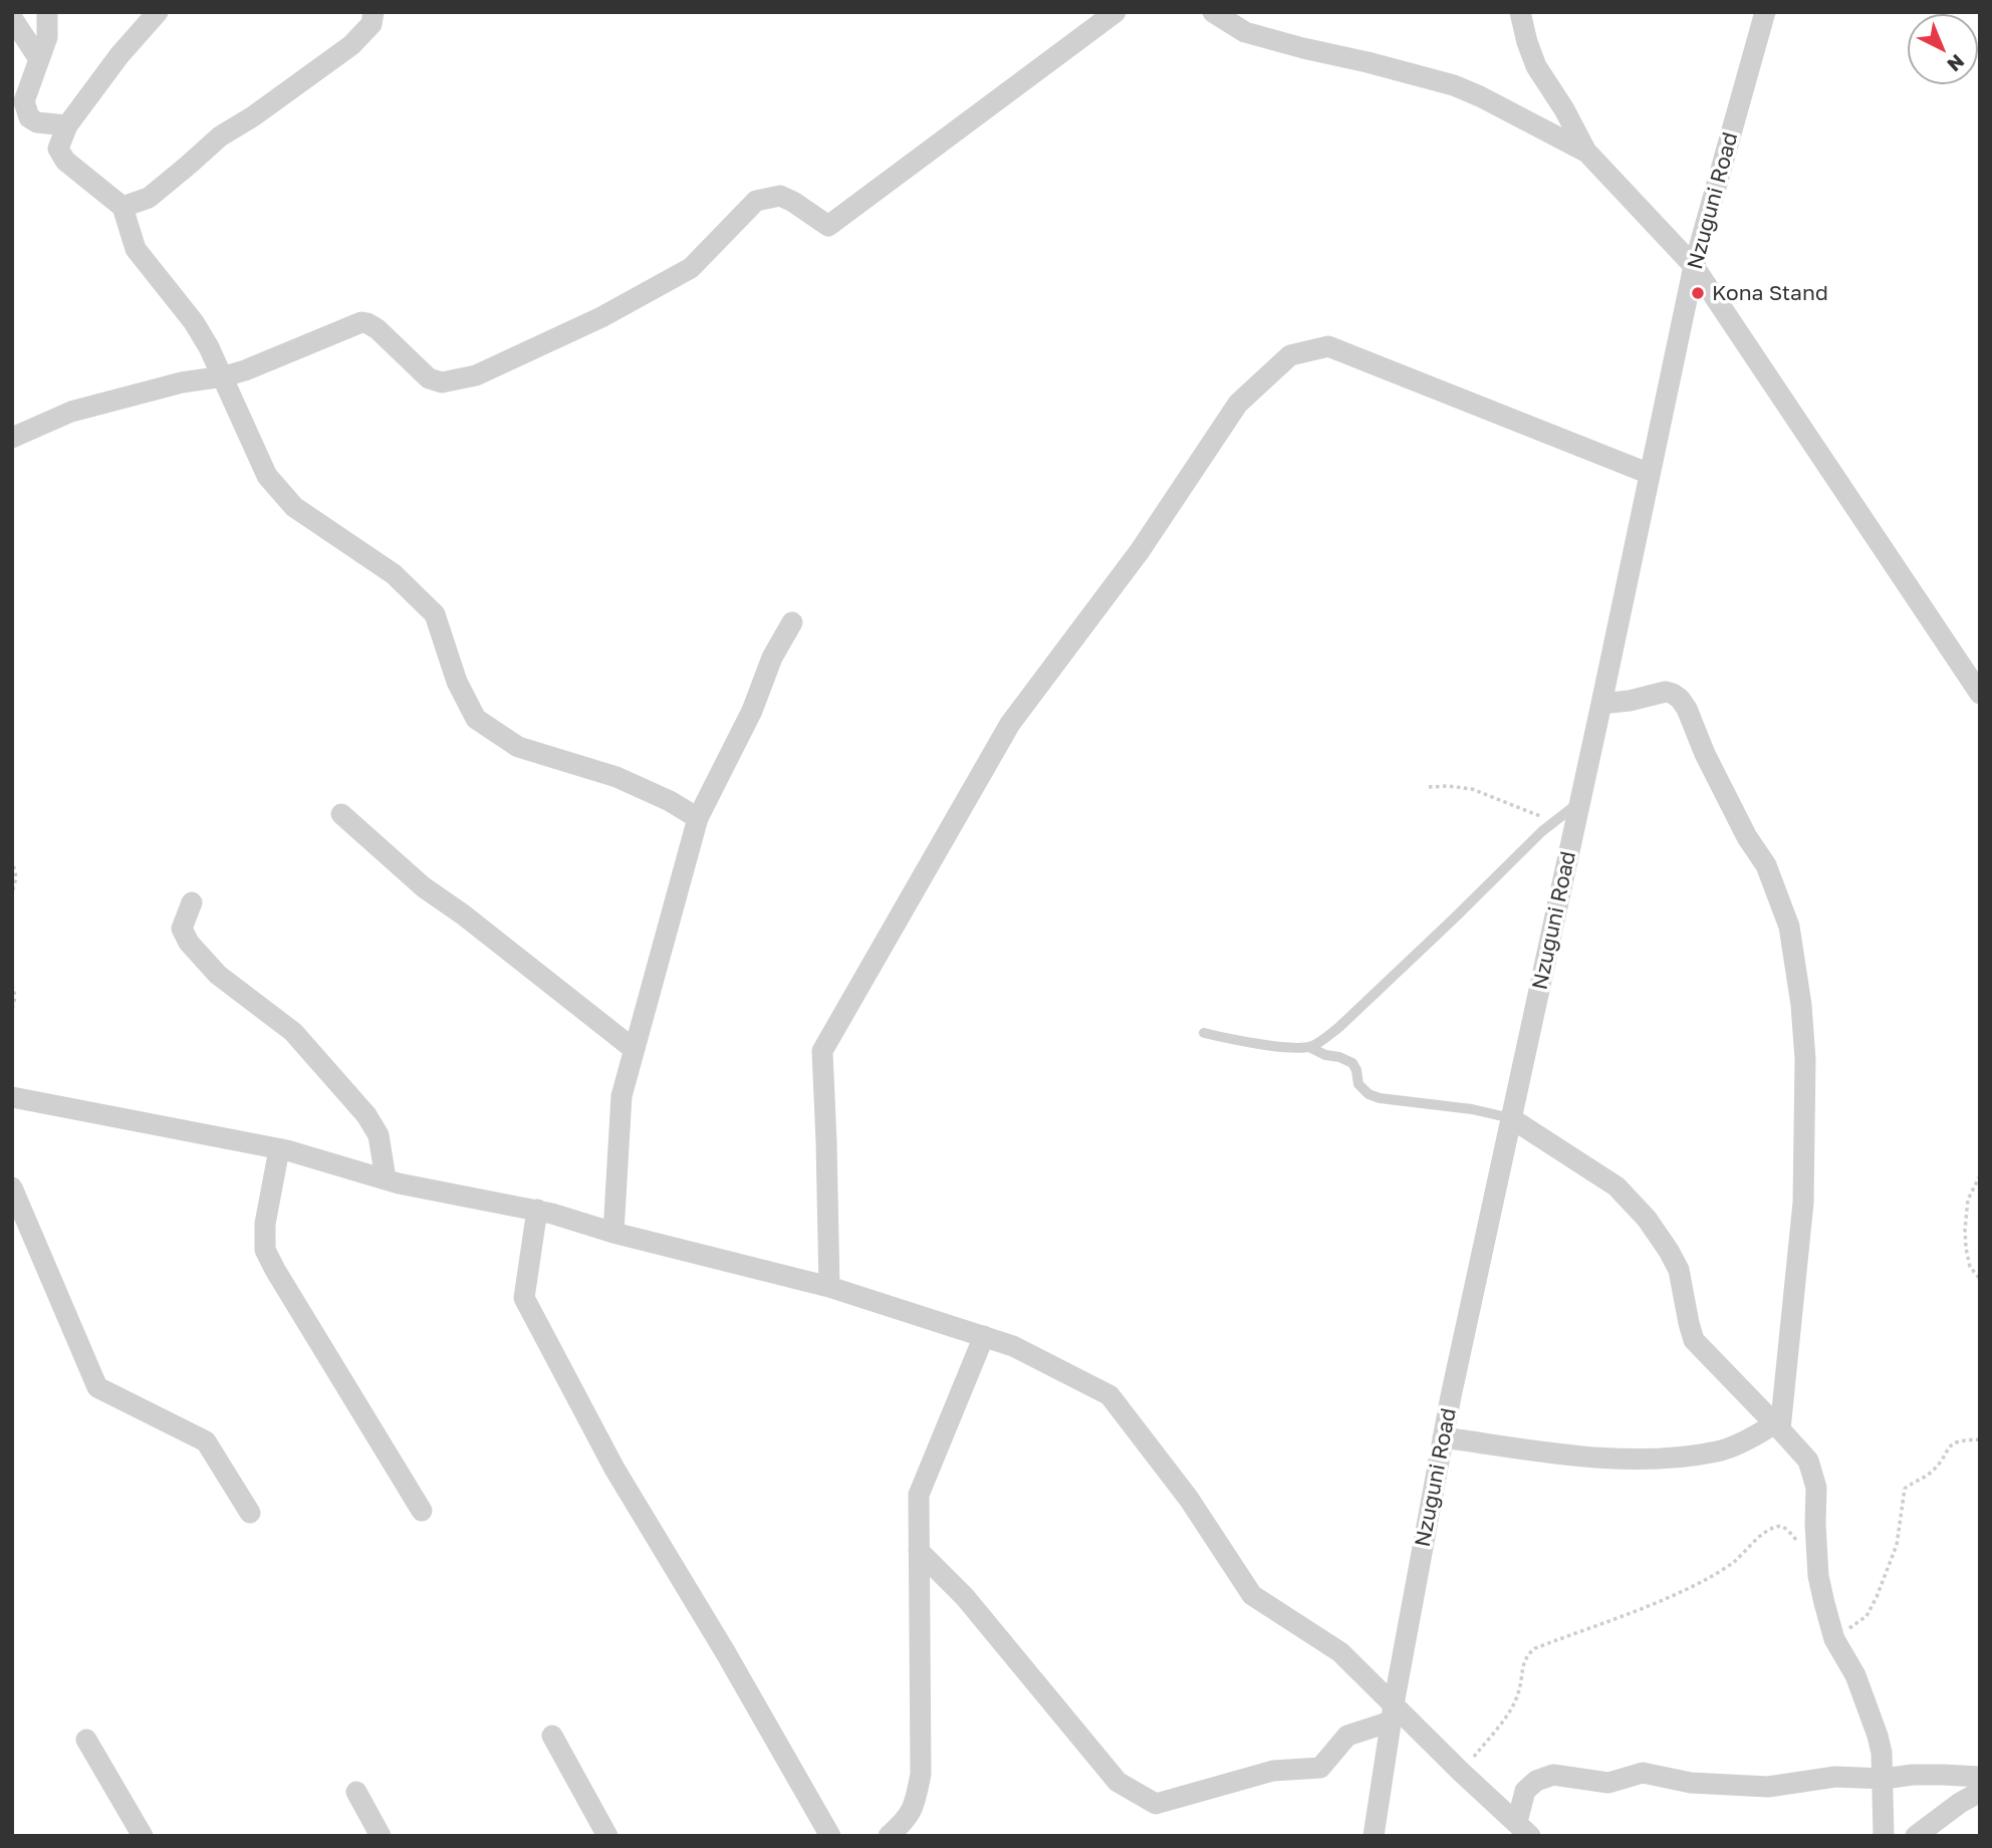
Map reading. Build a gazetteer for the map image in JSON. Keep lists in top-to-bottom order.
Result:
{
  "streets": {
    "street": ["Nzuguni Road"]
  },
  "places": ["Kona Stand"],
  "north": "bottom right"
}
